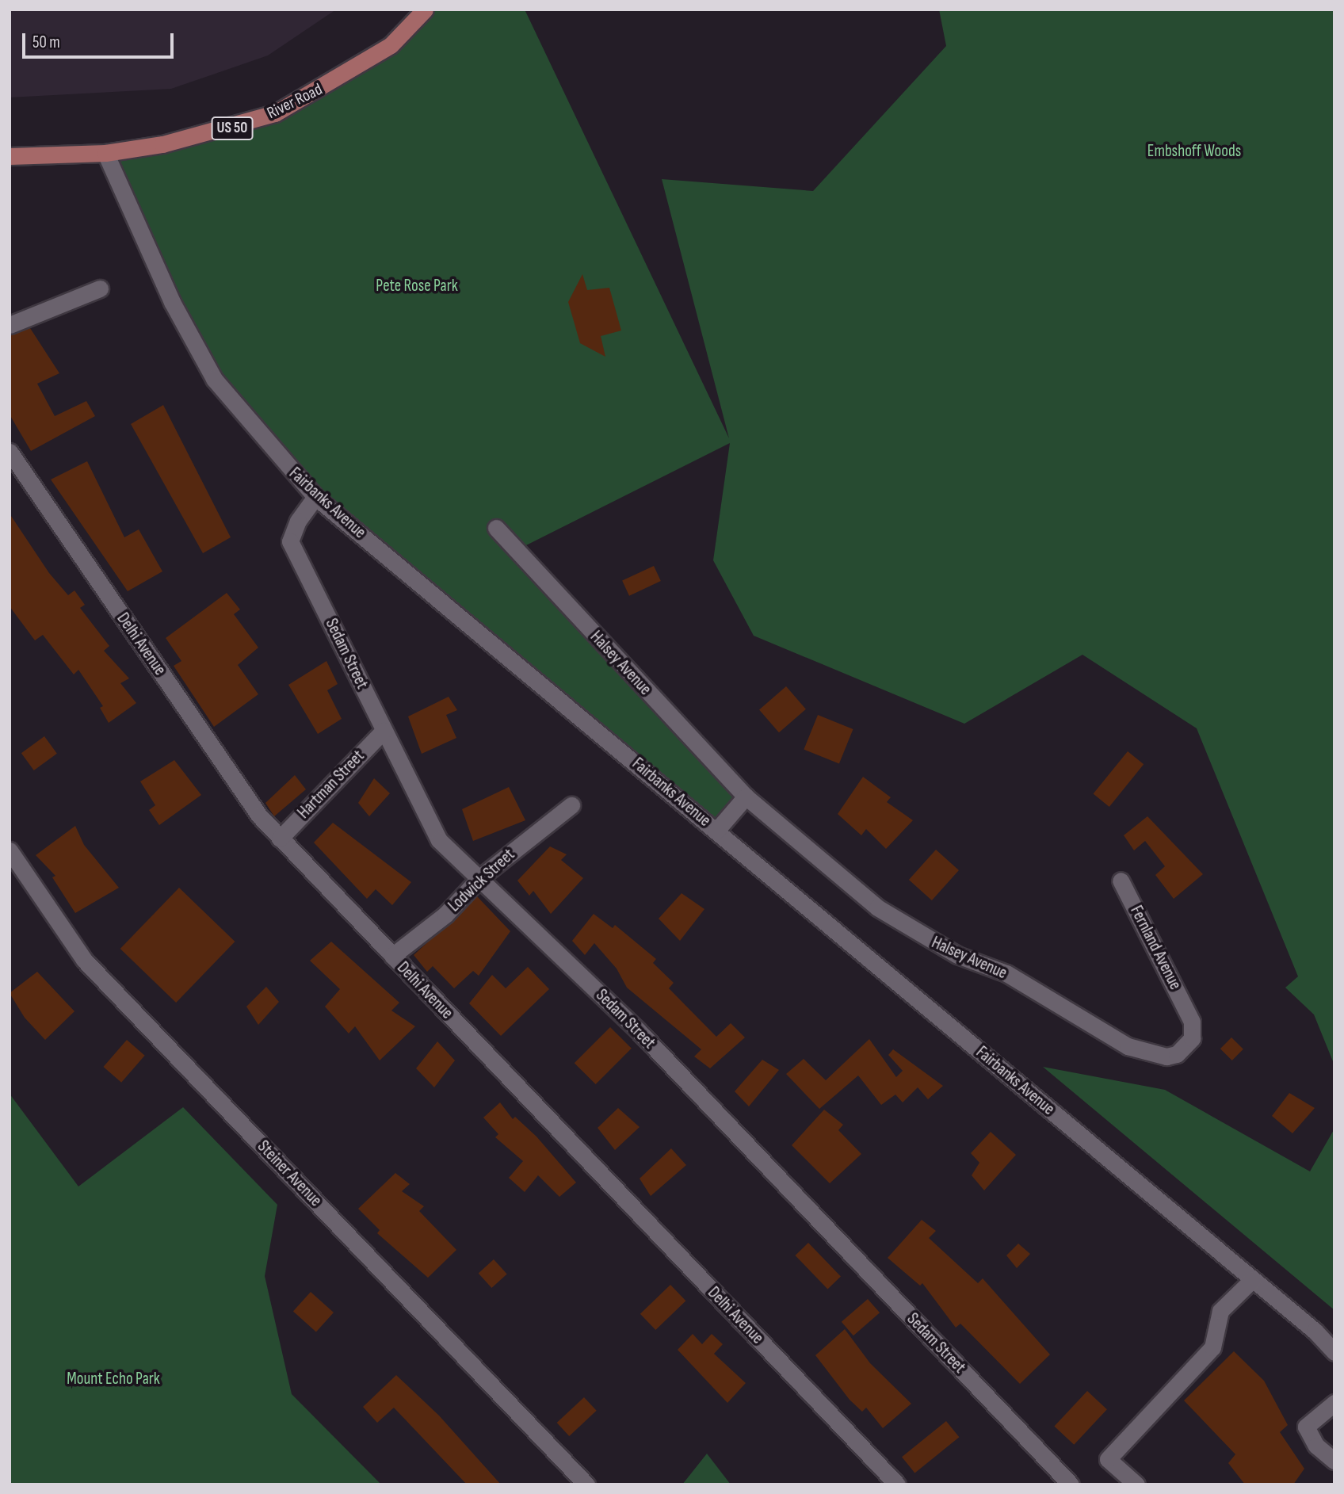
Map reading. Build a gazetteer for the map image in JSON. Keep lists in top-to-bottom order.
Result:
{
  "streets": {
    "main road": ["River Road", "US 50"],
    "street": [
      "Fairbanks Avenue",
      "Delhi Avenue",
      "Sedam Street",
      "Halsey Avenue",
      "Hartman Street",
      "Lodwick Street",
      "Fernland Avenue",
      "Steiner Avenue"
    ]
  },
  "crossings": [
    ["River Road", "Fairbanks Avenue"],
    ["Fairbanks Avenue", "Sedam Street"],
    ["Delhi Avenue", "Hartman Street"],
    ["Delhi Avenue", "Lodwick Street"],
    ["Sedam Street", "Hartman Street"],
    ["Sedam Street", "Lodwick Street"],
    ["Halsey Avenue", "Fernland Avenue"]
  ],
  "parks": ["Embshoff Woods", "Pete Rose Park", "Mount Echo Park"],
  "scale_bar": "50 m"
}
